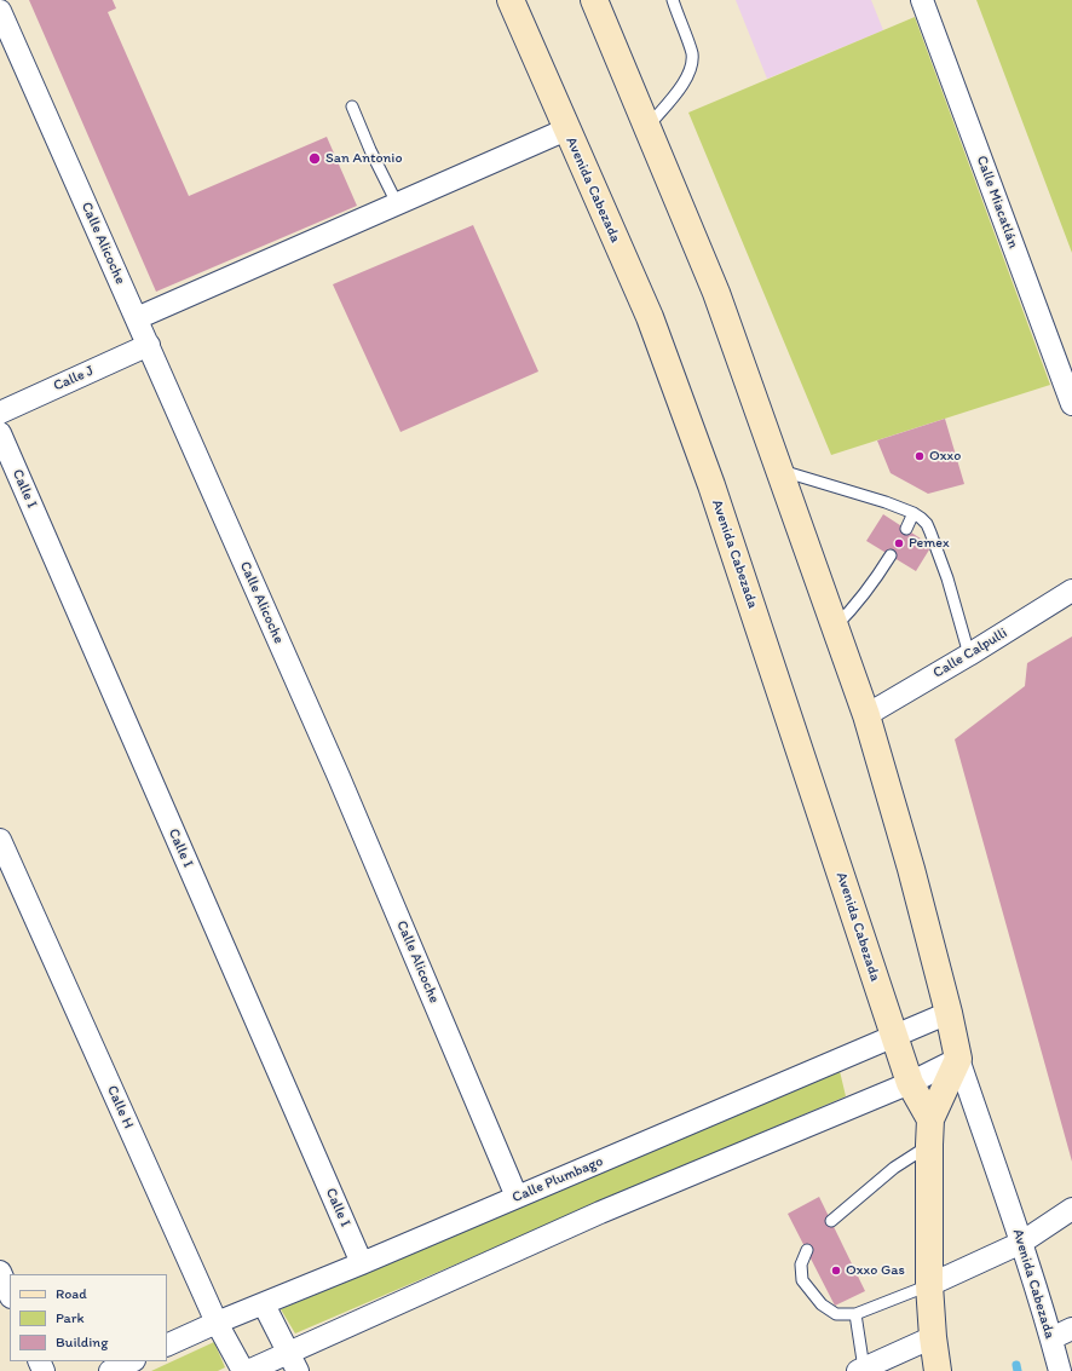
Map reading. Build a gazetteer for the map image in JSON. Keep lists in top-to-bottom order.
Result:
{
  "streets": {
    "main road": ["Avenida Cabezada"],
    "street": [
      "Calle Miacatlán",
      "Calle Alicoche",
      "Calle J",
      "Calle I",
      "Calle Calpulli",
      "Calle H",
      "Calle Plumbago"
    ]
  },
  "crossings": [
    ["Avenida Cabezada", "Calle Calpulli"],
    ["Avenida Cabezada", "Calle Plumbago"],
    ["Calle Alicoche", "Calle J"],
    ["Calle Alicoche", "Calle Plumbago"],
    ["Calle I", "Calle Plumbago"],
    ["Calle H", "Calle Plumbago"]
  ],
  "places": [
    "San Antonio",
    "Oxxo",
    "Pemex",
    "Oxxo Gas"
  ],
  "legend": ["Road", "Park", "Building"]
}
